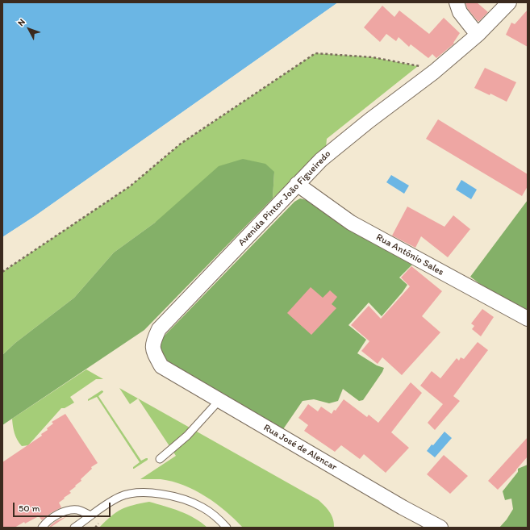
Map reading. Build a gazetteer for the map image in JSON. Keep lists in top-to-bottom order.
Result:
{
  "streets": {
    "street": ["Avenida Pintor João Figueiredo", "Rua Antônio Sales", "Rua José de Alencar"]
  },
  "crossings": [
    ["Avenida Pintor João Figueiredo", "Rua Antônio Sales"],
    ["Avenida Pintor João Figueiredo", "Rua José de Alencar"]
  ],
  "scale_bar": "50 m",
  "north": "top left"
}
